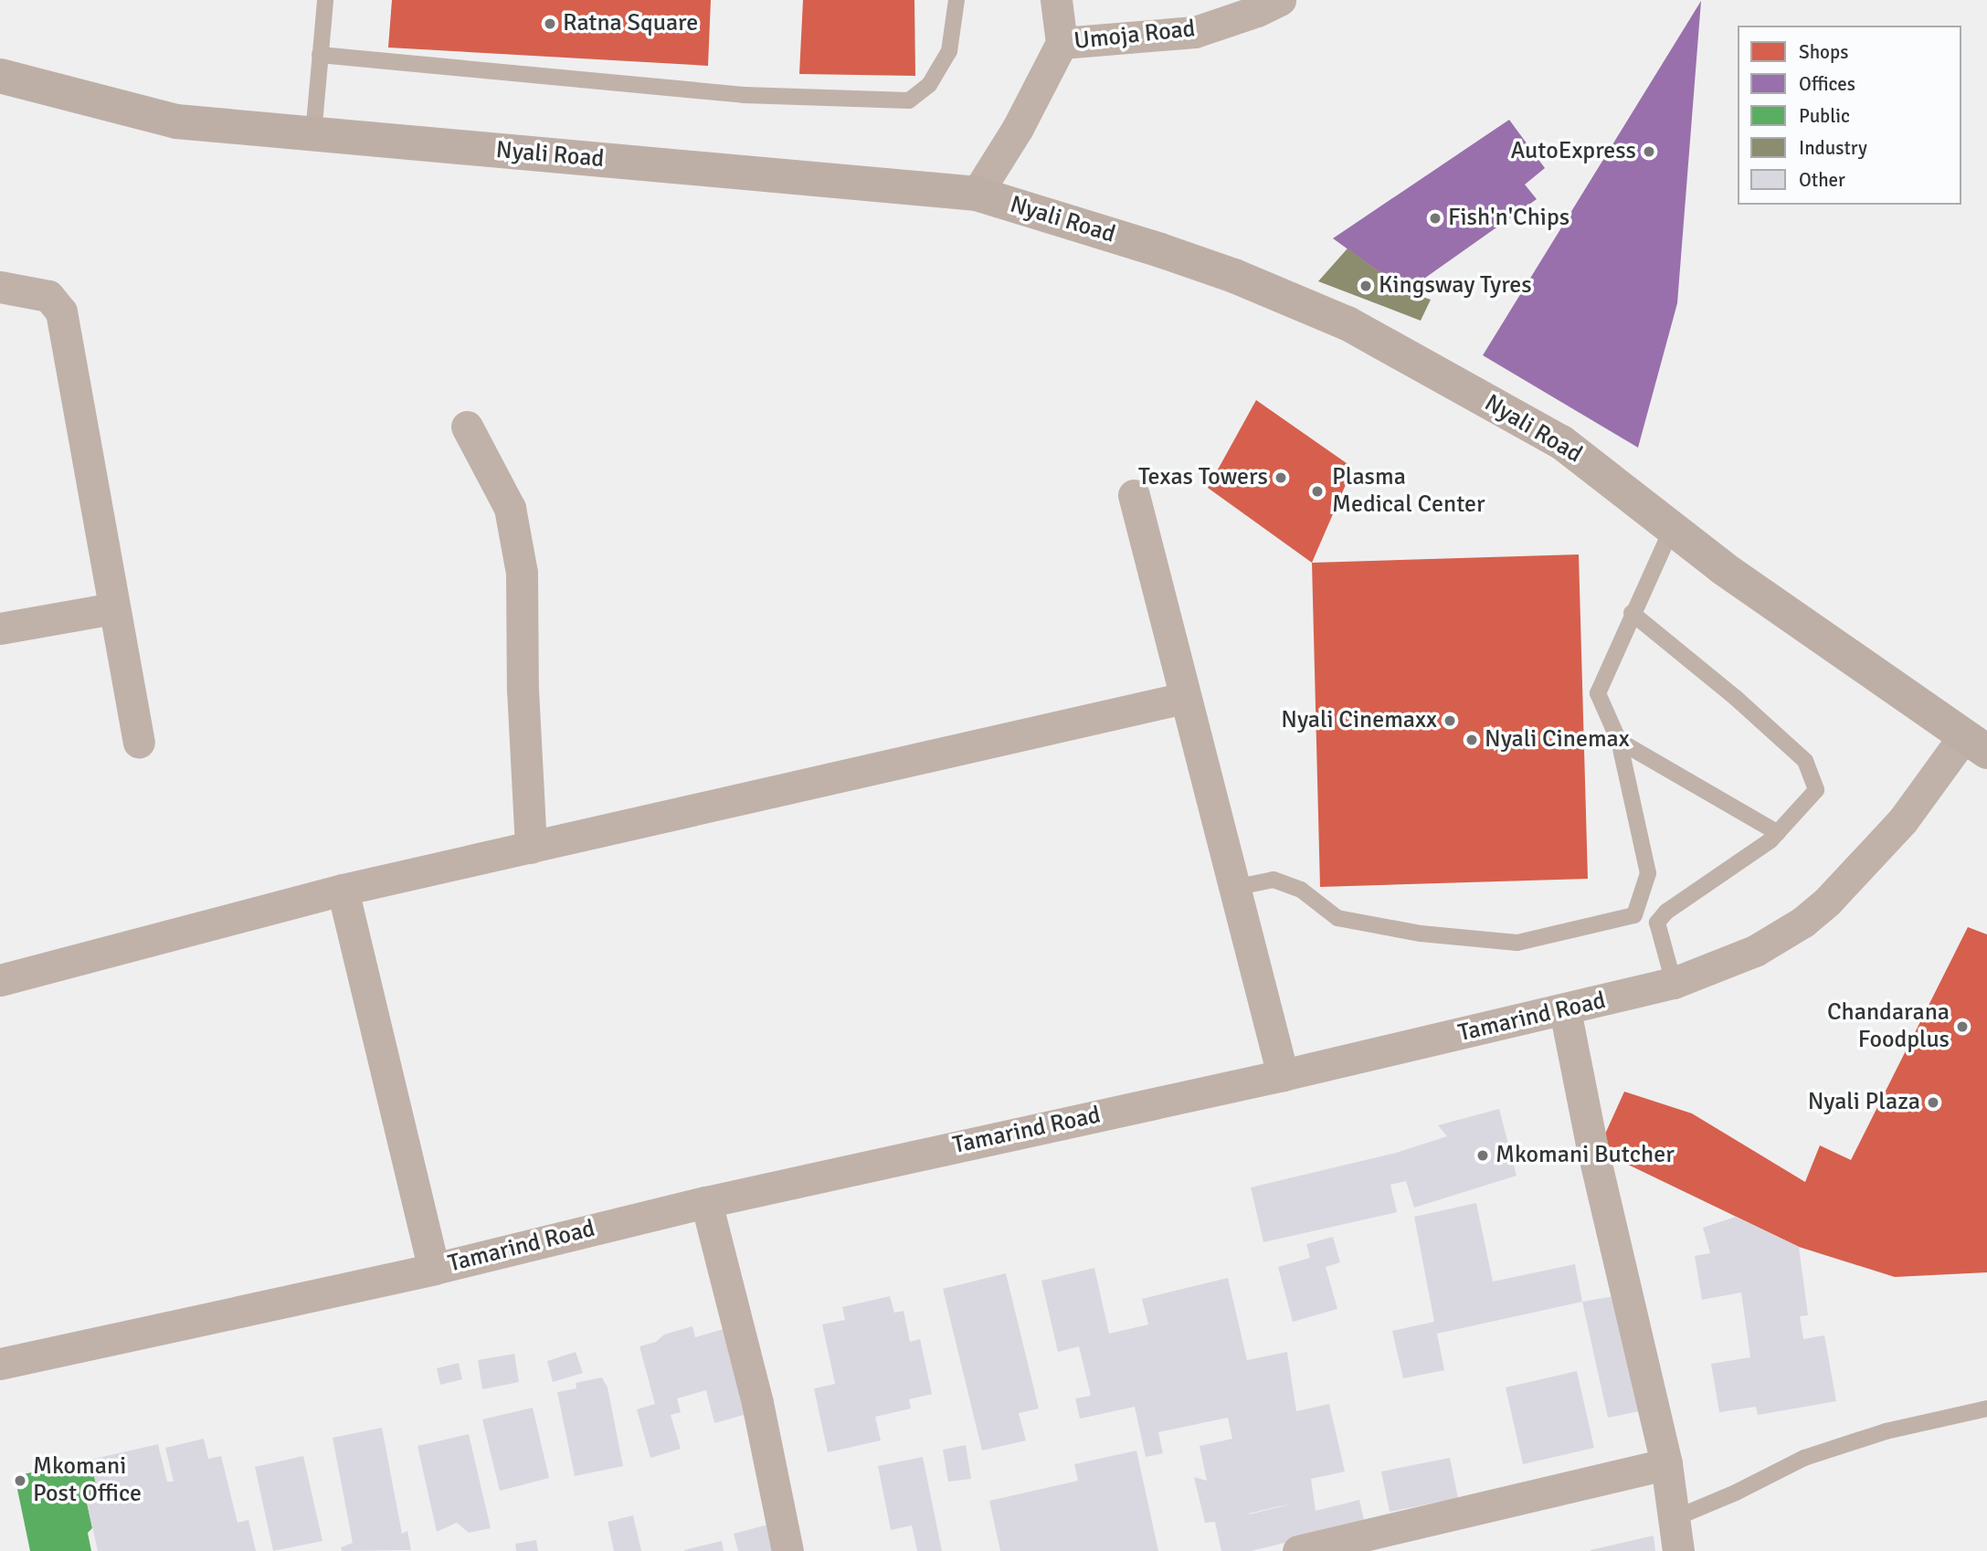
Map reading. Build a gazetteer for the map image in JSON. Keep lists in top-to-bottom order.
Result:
{
  "streets": {
    "main road": ["Nyali Road"],
    "street": ["Umoja Road", "Tamarind Road"]
  },
  "crossings": [
    ["Nyali Road", "Tamarind Road"]
  ],
  "places": [
    "Ratna Square",
    "AutoExpress",
    "Fish'n'Chips",
    "Kingsway Tyres",
    "Texas Towers",
    "Plasma Medical Center",
    "Nyali Cinemaxx",
    "Nyali Cinemax",
    "Chandarana Foodplus",
    "Nyali Plaza",
    "Mkomani Butcher",
    "Mkomani Post Office"
  ],
  "legend": [
    "Shops",
    "Offices",
    "Public",
    "Industry",
    "Other"
  ]
}
